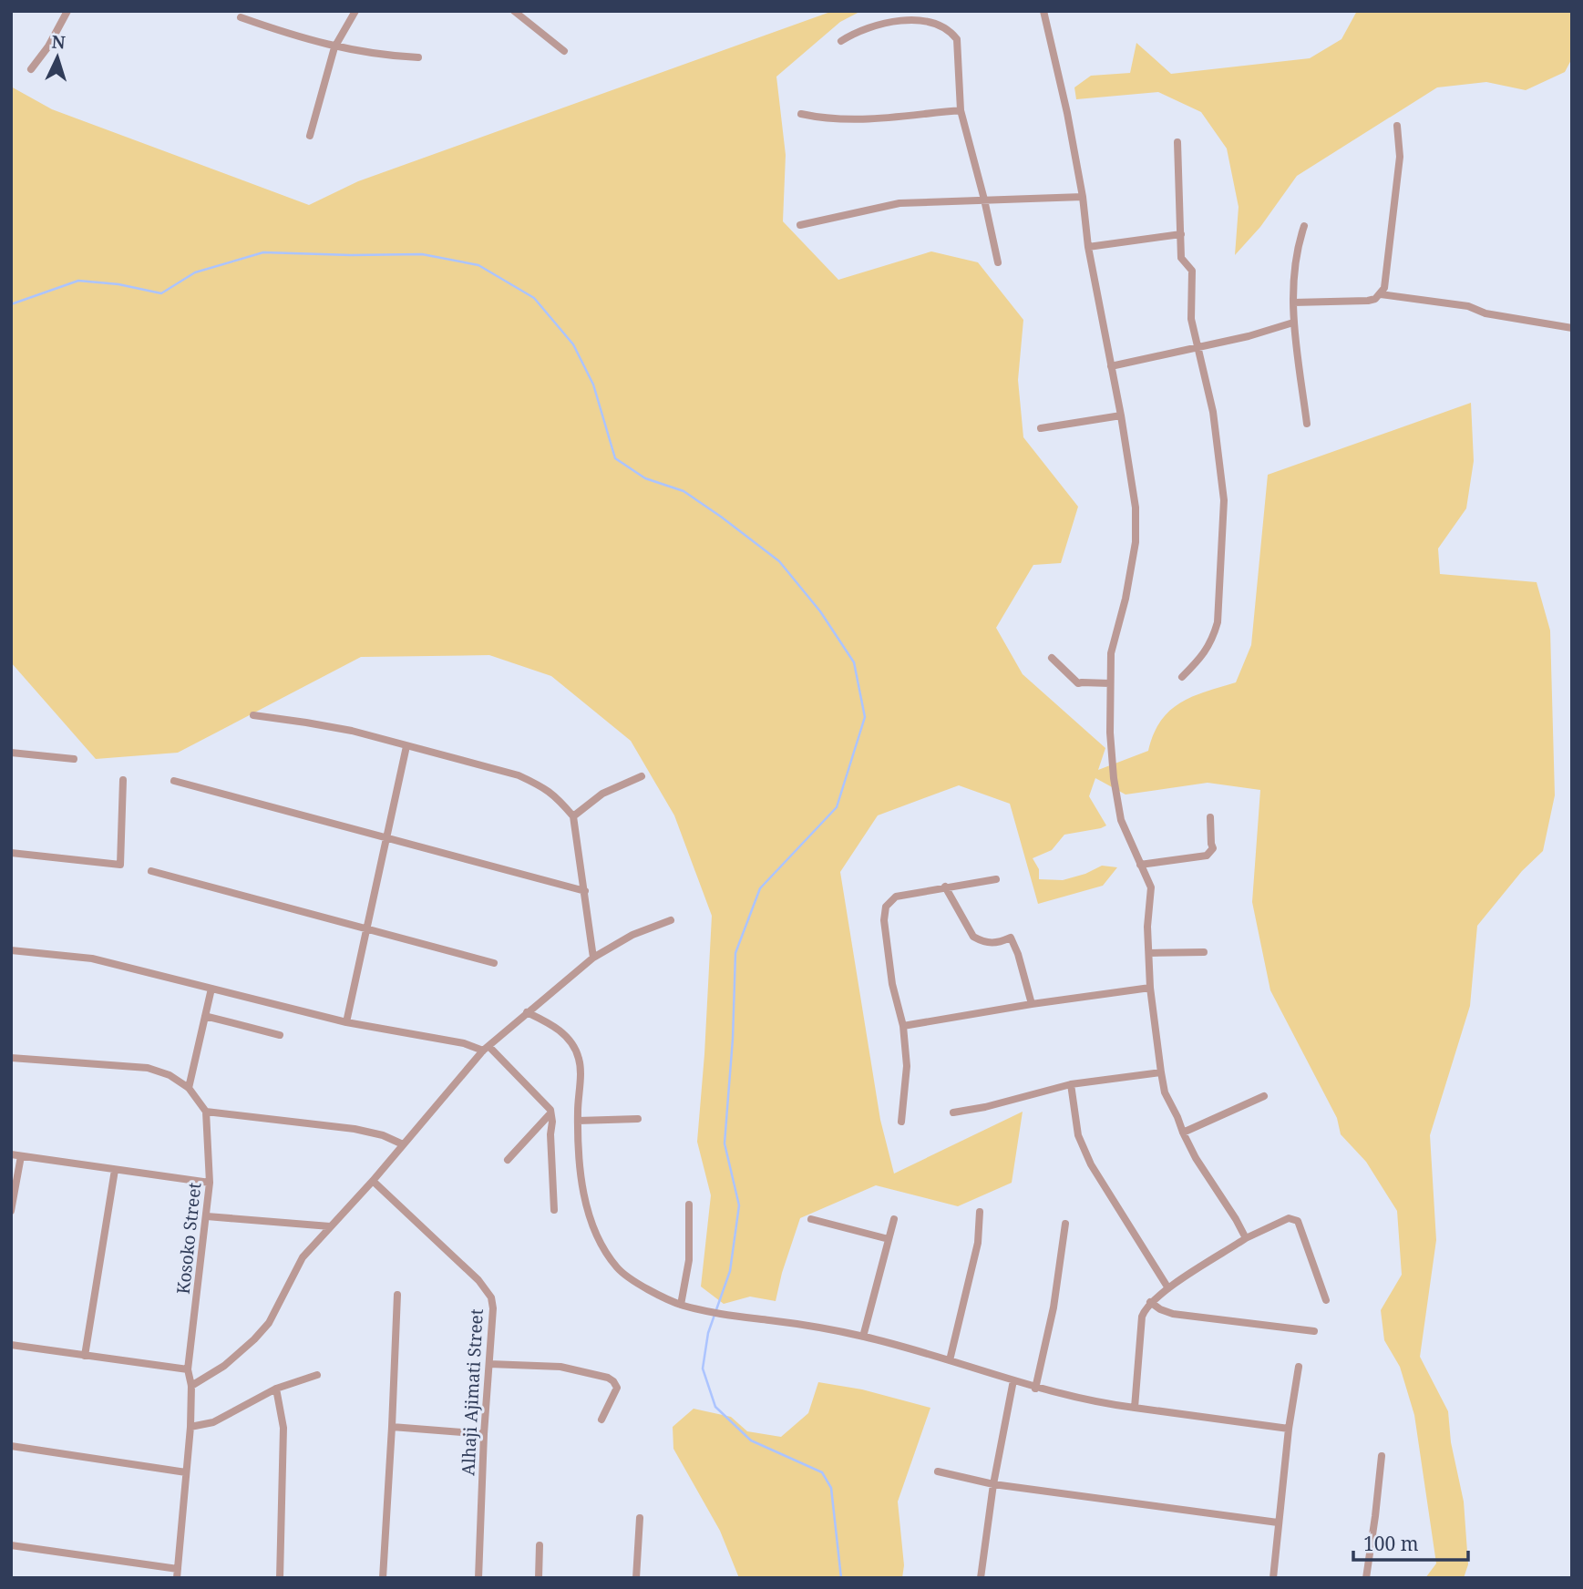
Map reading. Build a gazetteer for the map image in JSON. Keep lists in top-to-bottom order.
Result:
{
  "streets": {
    "street": ["Kosoko Street", "Alhaji Ajimati Street"]
  },
  "scale_bar": "100 m",
  "north": "top"
}
